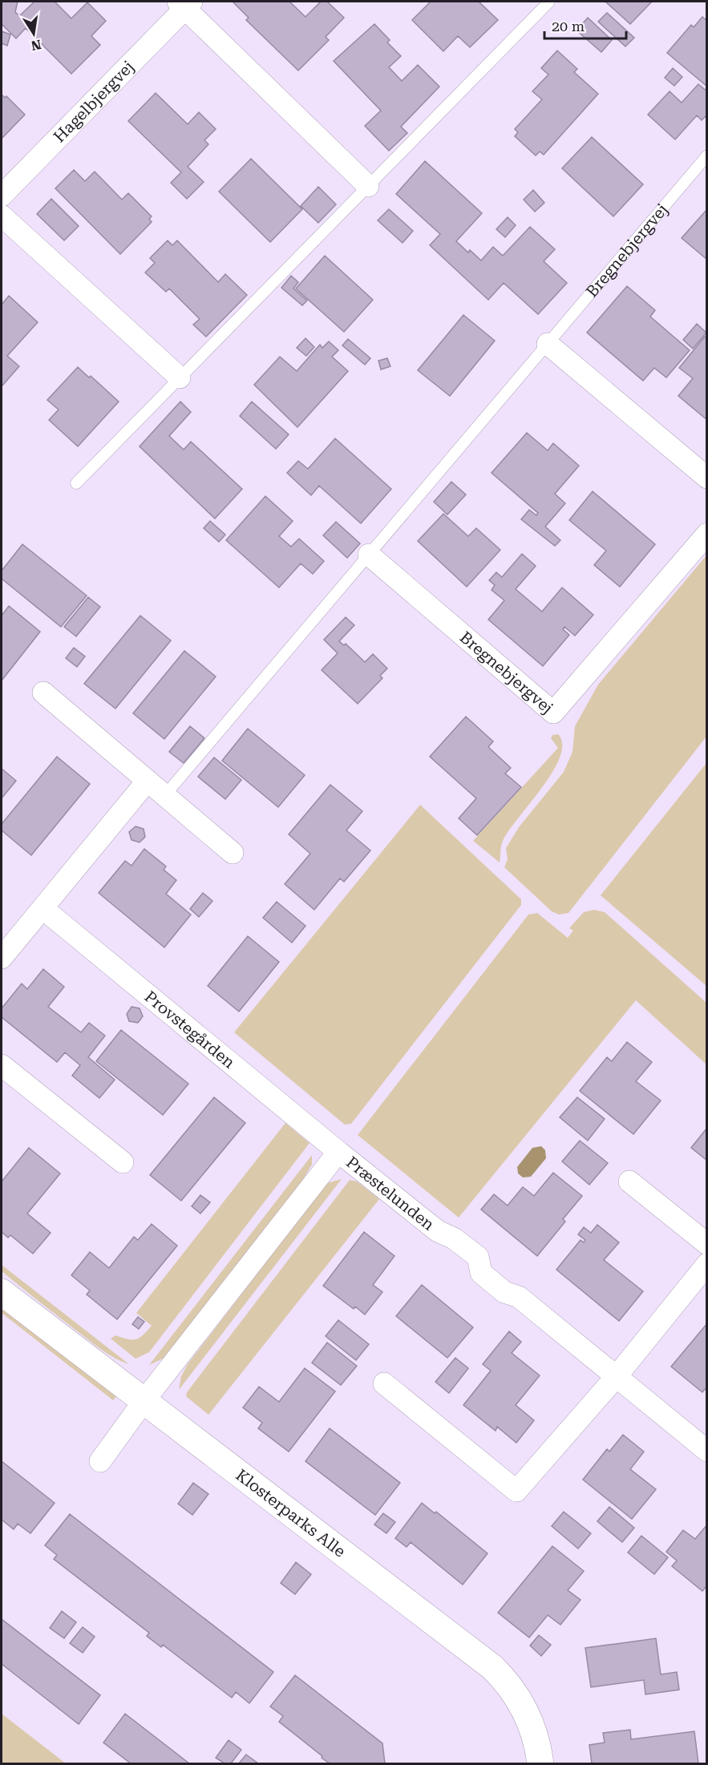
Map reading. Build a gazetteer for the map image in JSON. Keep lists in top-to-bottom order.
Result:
{
  "streets": {
    "street": [
      "Hagelbjergvej",
      "Bregnebjergvej",
      "Provstegården",
      "Præstelunden",
      "Klosterparks Alle"
    ]
  },
  "crossings": [
    ["Provstegården", "Præstelunden"],
    ["Præstelunden", "Klosterparks Alle"]
  ],
  "scale_bar": "20 m",
  "north": "bottom"
}
